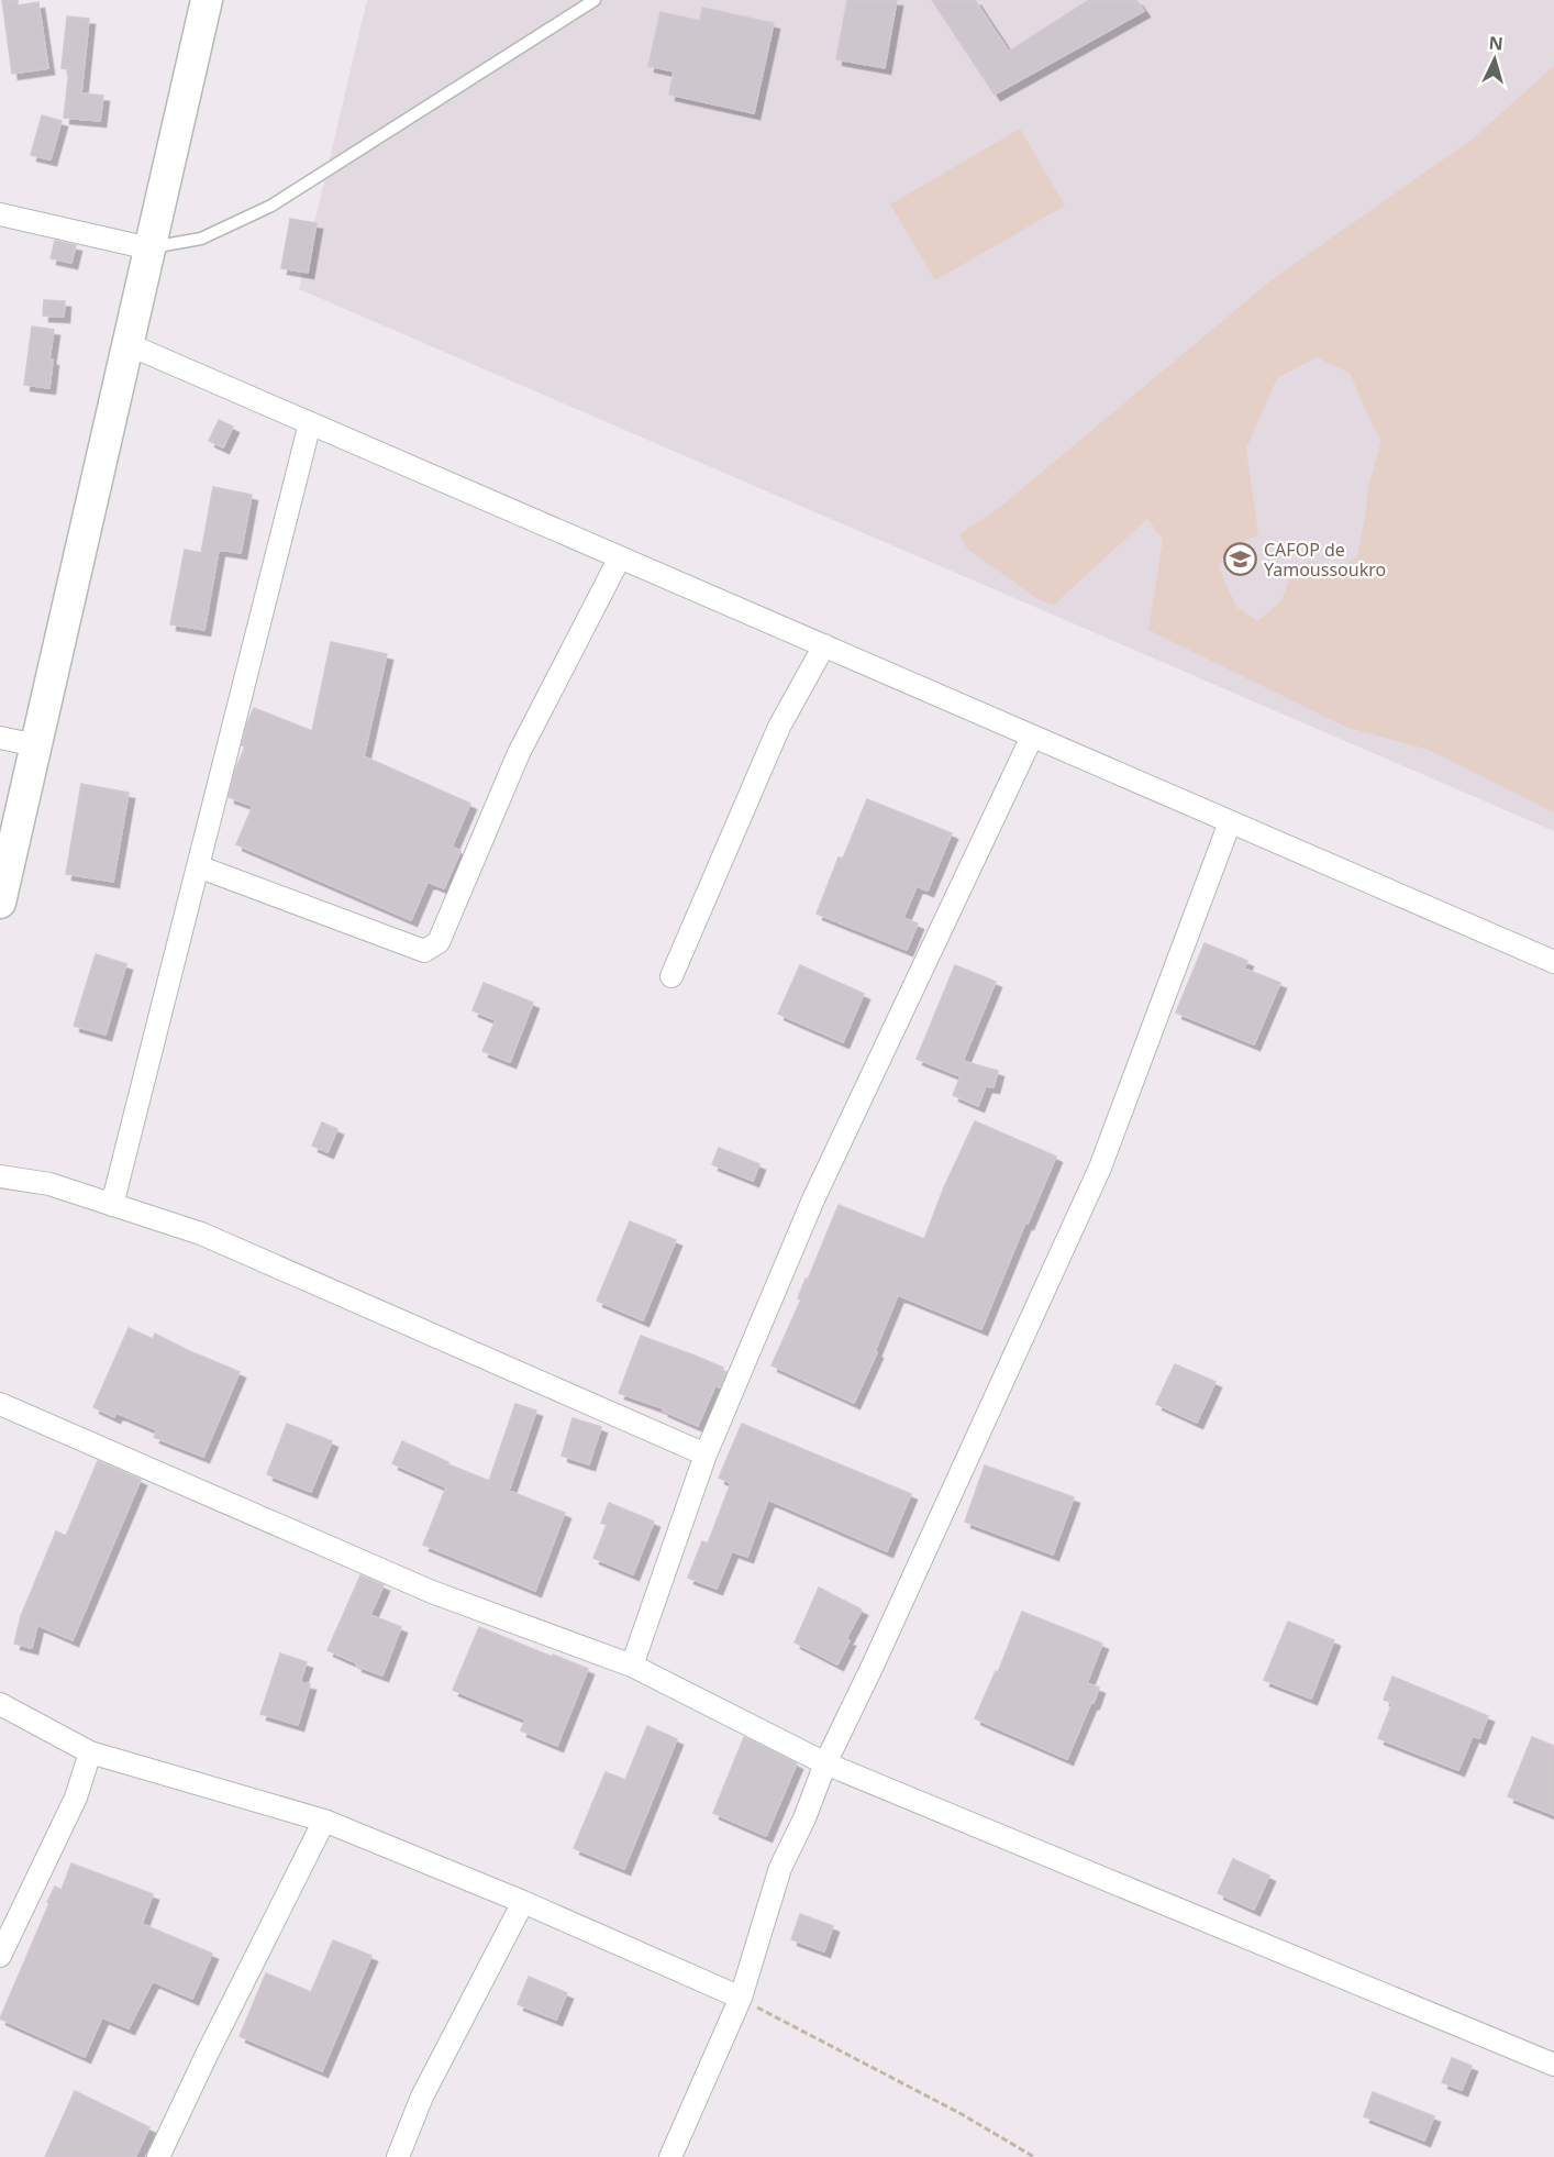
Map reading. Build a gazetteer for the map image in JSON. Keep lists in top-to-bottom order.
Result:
{
  "places": {
    "school or university": ["CAFOP de Yamoussoukro"]
  },
  "north": "top"
}
